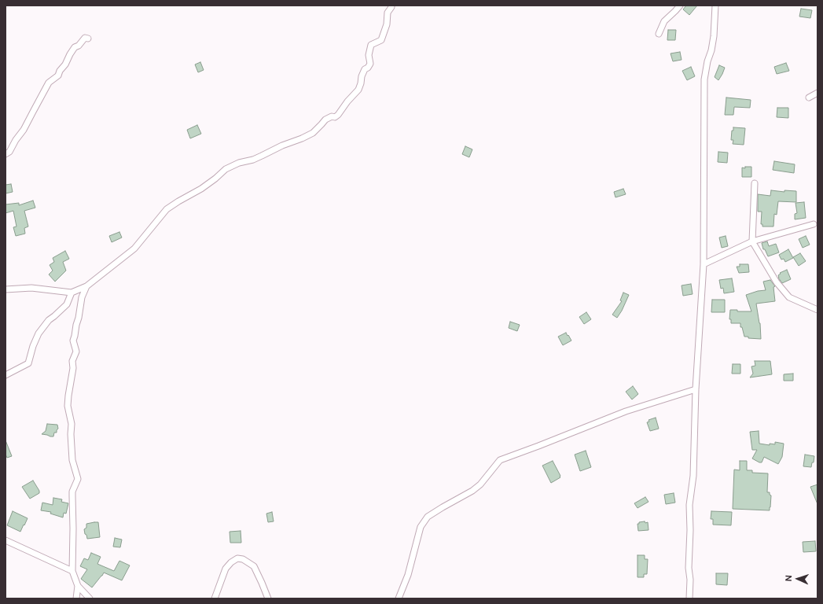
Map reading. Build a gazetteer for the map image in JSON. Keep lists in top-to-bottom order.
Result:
{
  "north": "left"
}
